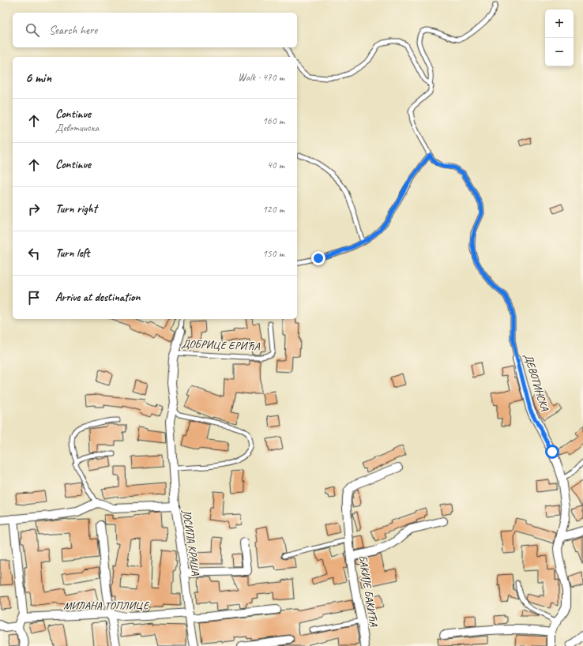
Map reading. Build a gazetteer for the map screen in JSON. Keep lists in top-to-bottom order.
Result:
{
  "streets": {
    "street": [
      "ДЕВОТИНСКА",
      "ЈОСИПА КРАША",
      "БАКИЈЕ БАКИЋА",
      "МИЛАНА ТОПЛИЦЕ"
    ],
    "lane": ["ДОБРИЦЕ ЕРИЋА"]
  },
  "crossings": [
    ["ЈОСИПА КРАША", "МИЛАНА ТОПЛИЦЕ"]
  ],
  "page": {
    "map_buttons": ["+", "−"],
    "search": "Search here",
    "heading": ["6 min", "Walk · 470 m"],
    "list": [
      ["Continue", "Девотинска", "160 m"],
      ["Continue", "40 m"],
      ["Turn right", "120 m"],
      ["Turn left", "150 m"],
      "Arrive at destination"
    ]
  }
}
